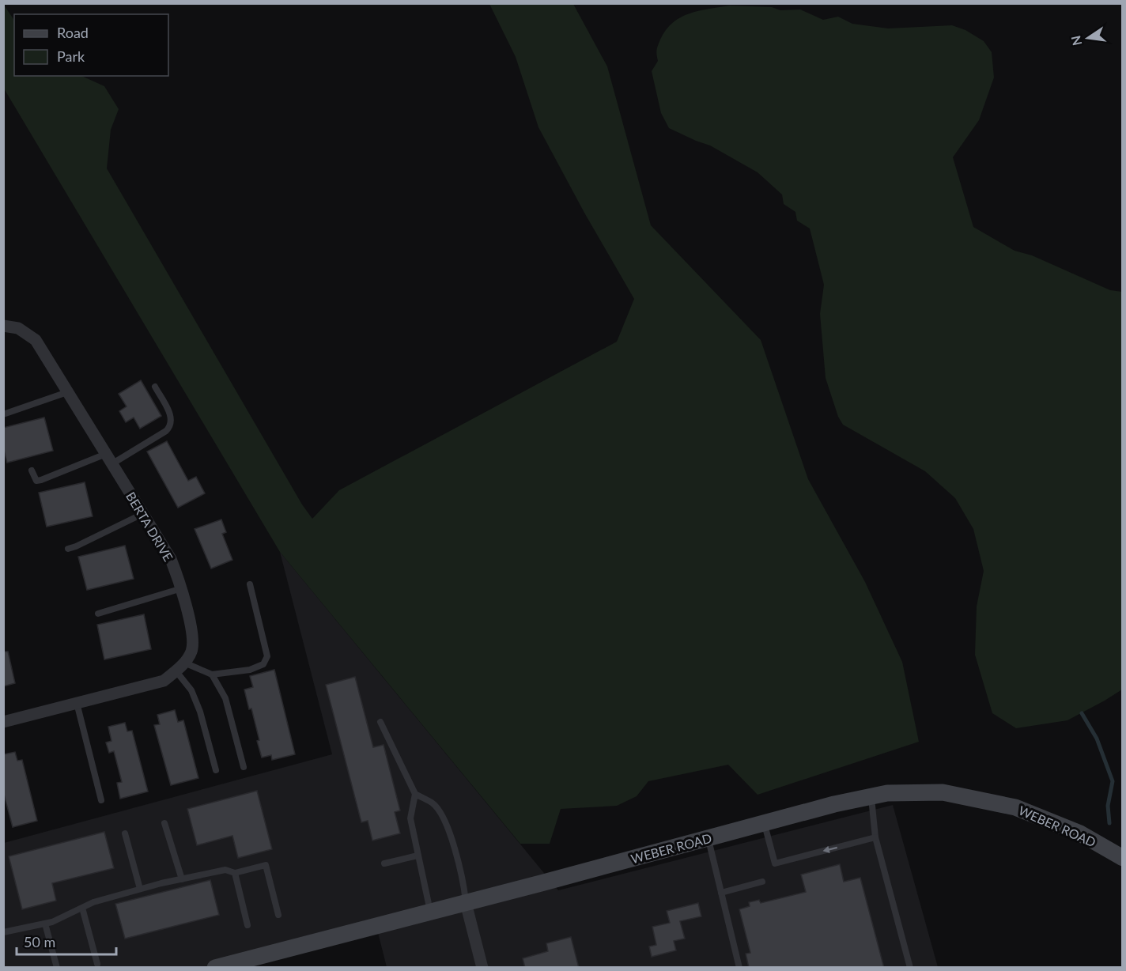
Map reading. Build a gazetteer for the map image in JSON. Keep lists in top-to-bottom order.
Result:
{
  "streets": {
    "main road": ["WEBER ROAD"],
    "street": ["BERTA DRIVE"]
  },
  "legend": ["Road", "Park"],
  "scale_bar": "50 m",
  "north": "left"
}
